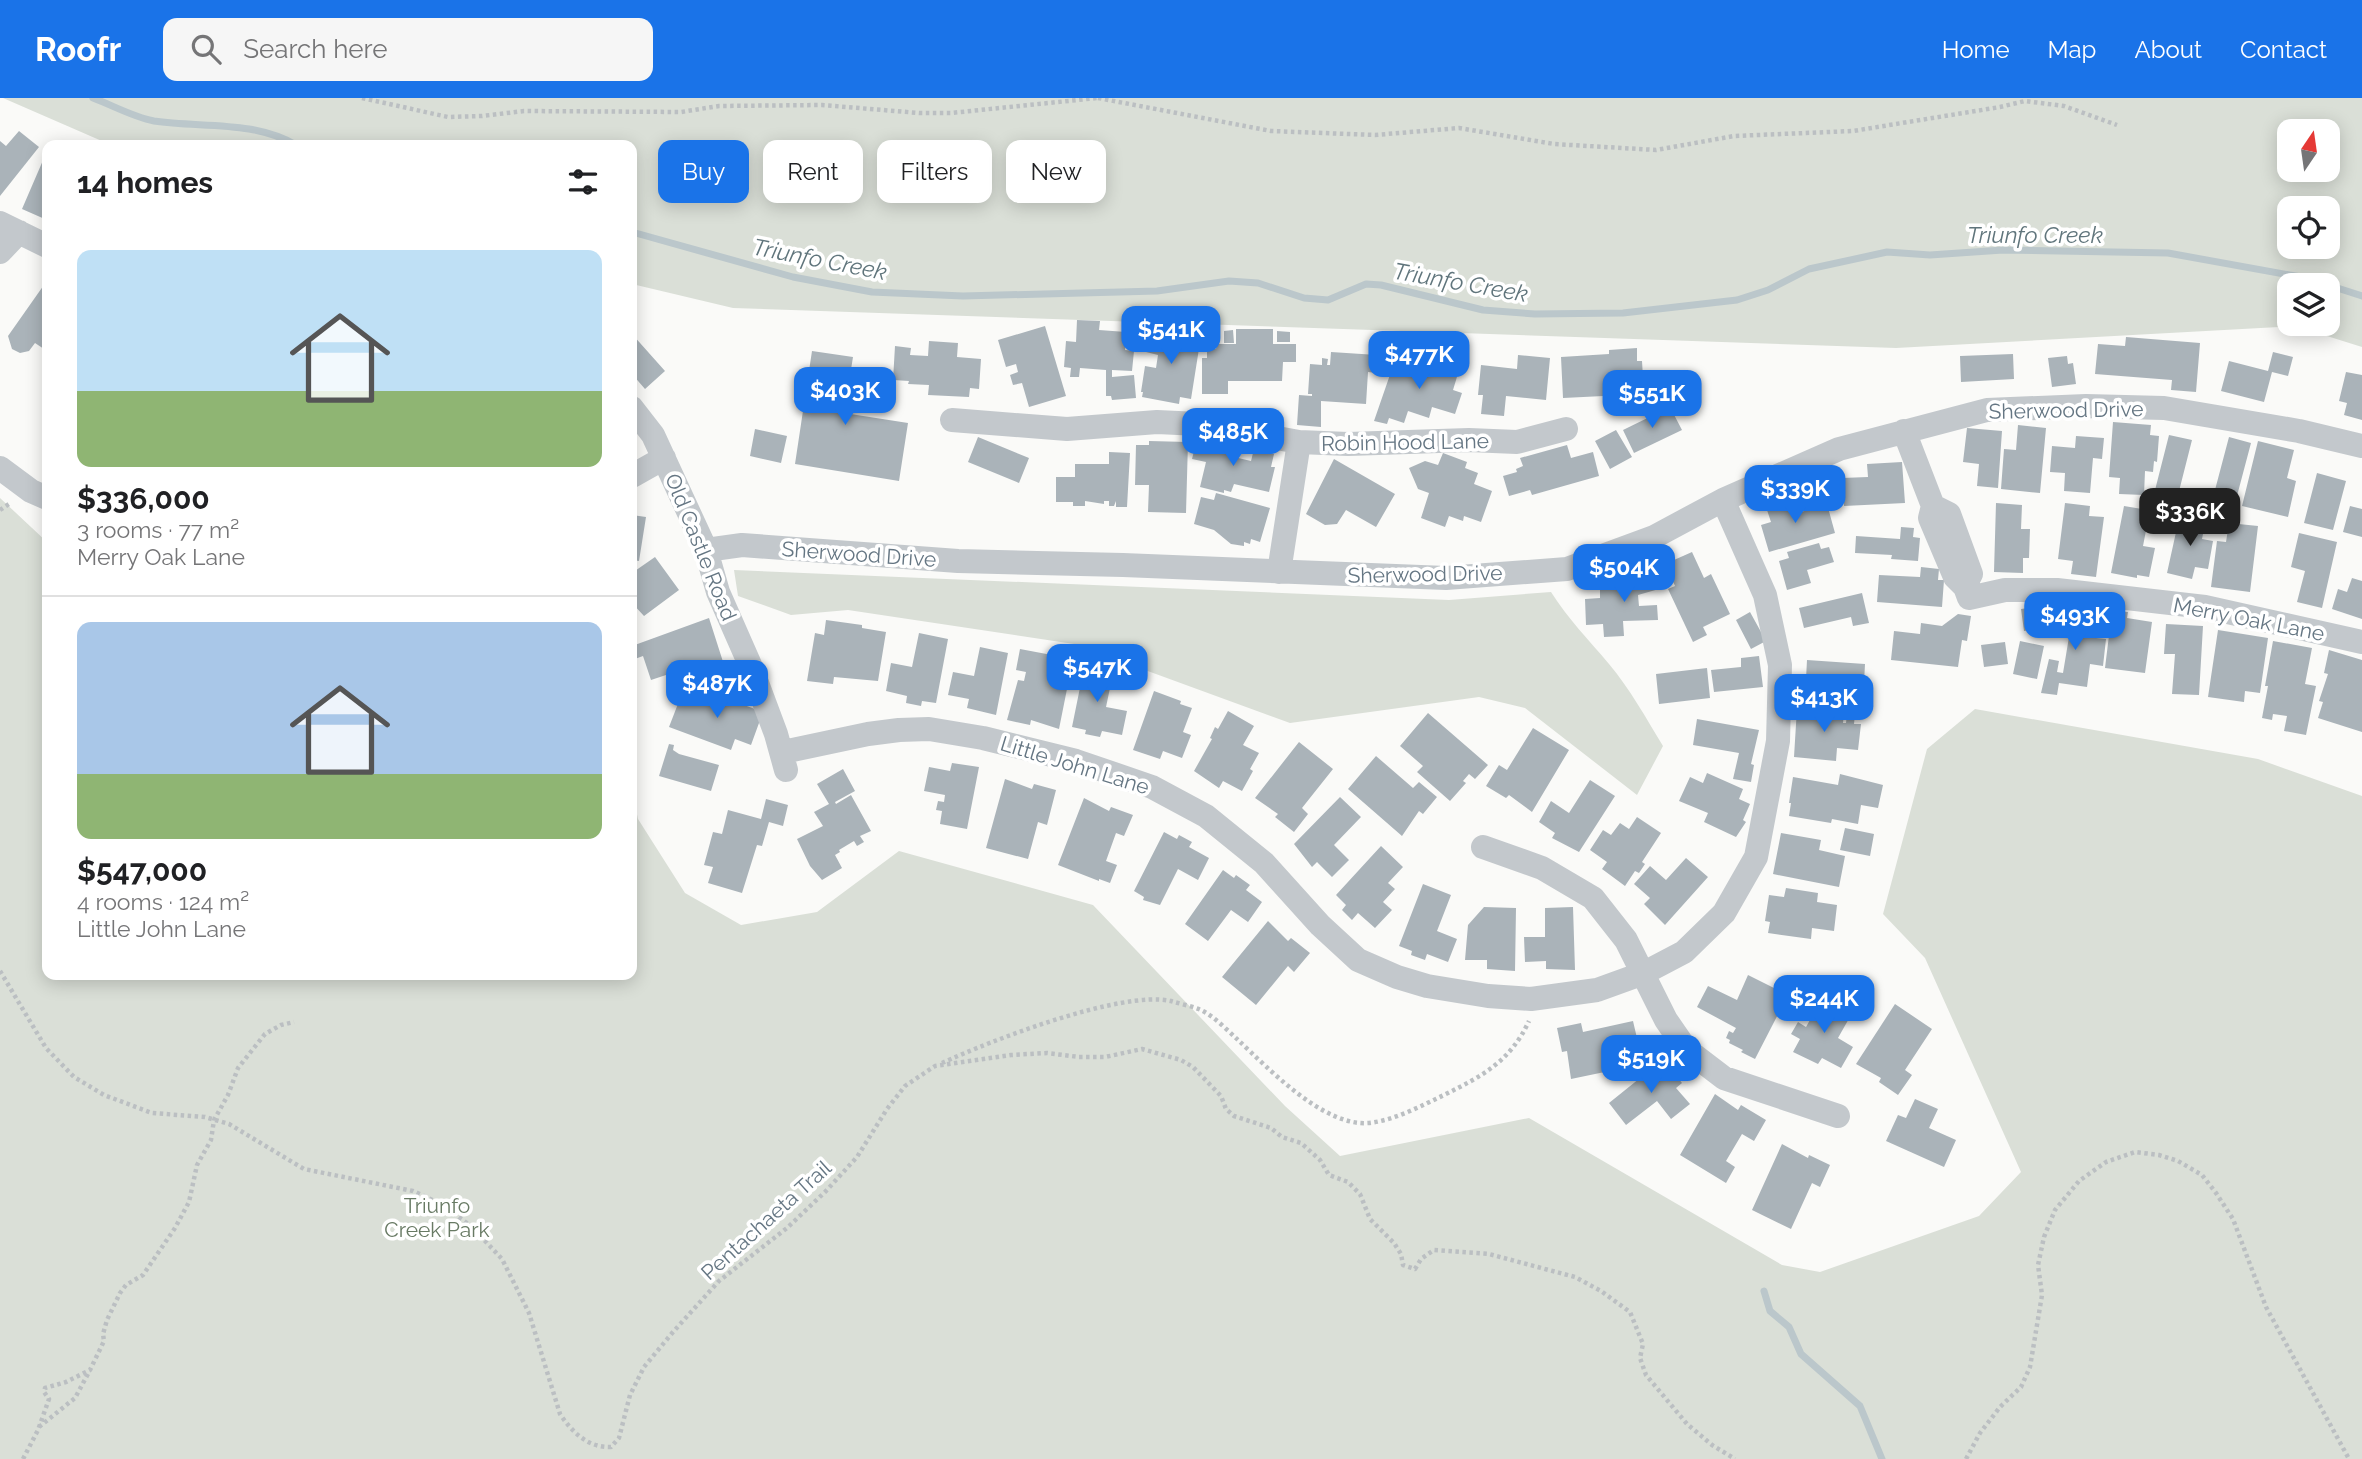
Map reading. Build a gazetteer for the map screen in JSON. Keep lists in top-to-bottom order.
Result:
{
  "streets": {
    "street": [
      "Sherwood Drive",
      "Robin Hood Lane",
      "Old Castle Road",
      "Merry Oak Lane",
      "Little John Lane"
    ],
    "path": ["Pentachaeta Trail"]
  },
  "crossings": [
    ["Sherwood Drive", "Old Castle Road"],
    ["Sherwood Drive", "Merry Oak Lane"],
    ["Sherwood Drive", "Little John Lane"],
    ["Old Castle Road", "Little John Lane"]
  ],
  "water": ["Triunfo Creek"],
  "parks": ["Triunfo Creek Park"],
  "north": "top",
  "page": {
    "header": "Roofr",
    "search": "Search here",
    "nav": [
      "Home",
      "Map",
      "About",
      "Contact"
    ],
    "chip": [
      "Buy",
      "Rent",
      "Filters",
      "New"
    ],
    "heading": "14 homes",
    "list": [
      {
        "name": "$336,000",
        "note": "3 rooms · 77 m² · Merry Oak Lane"
      },
      {
        "name": "$547,000",
        "note": "4 rooms · 124 m² · Little John Lane"
      }
    ],
    "price": [
      "$541K",
      "$477K",
      "$403K",
      "$551K",
      "$485K",
      "$339K",
      "$336K",
      "$504K",
      "$493K",
      "$547K",
      "$487K",
      "$413K",
      "$244K",
      "$519K"
    ]
  }
}
